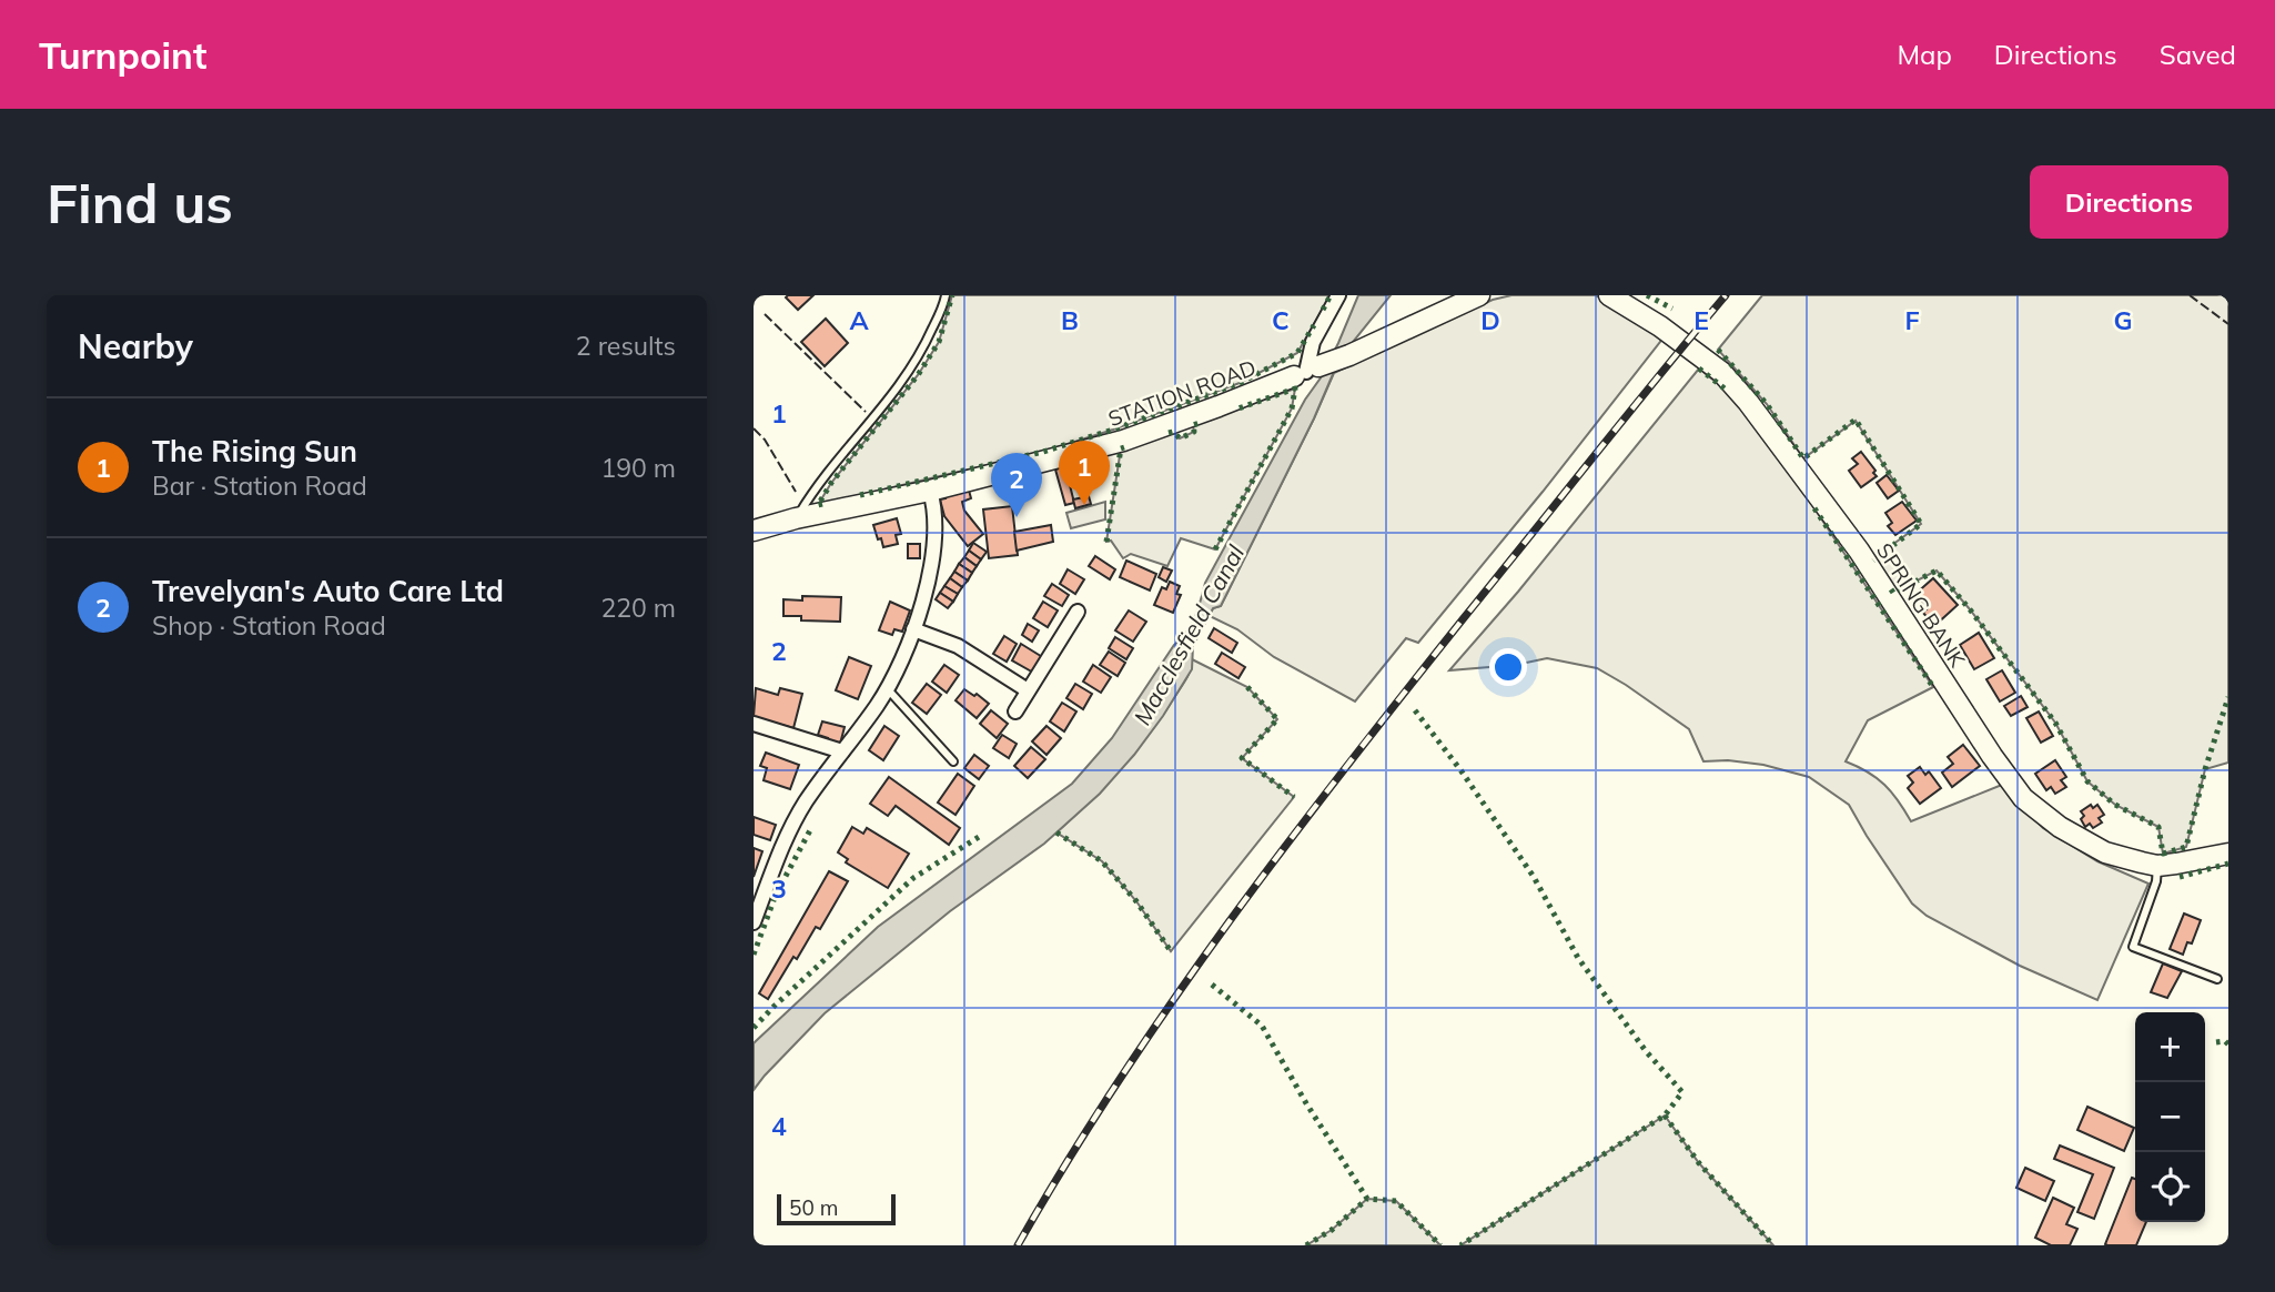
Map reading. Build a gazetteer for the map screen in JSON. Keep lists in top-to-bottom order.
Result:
{
  "streets": {
    "street": ["STATION ROAD", "SPRING BANK"]
  },
  "water": ["Macclesfield Canal"],
  "scale_bar": "50 m",
  "page": {
    "header": "Turnpoint",
    "nav": ["Map", "Directions", "Saved"],
    "buttons": "Directions",
    "title": "Find us",
    "heading": ["Nearby", "2 results"],
    "list": [
      {
        "mark": "1",
        "name": "The Rising Sun",
        "note": "Bar · Station Road",
        "value": "190 m"
      },
      {
        "mark": "2",
        "name": "Trevelyan's Auto Care Ltd",
        "note": "Shop · Station Road",
        "value": "220 m"
      }
    ],
    "pins": ["1", "2"],
    "map_buttons": ["+", "−"],
    "scale": "50 m"
  },
  "grid": {
    "columns": [
      "A",
      "B",
      "C",
      "D",
      "E",
      "F",
      "G"
    ],
    "rows": [
      "1",
      "2",
      "3",
      "4"
    ]
  }
}
